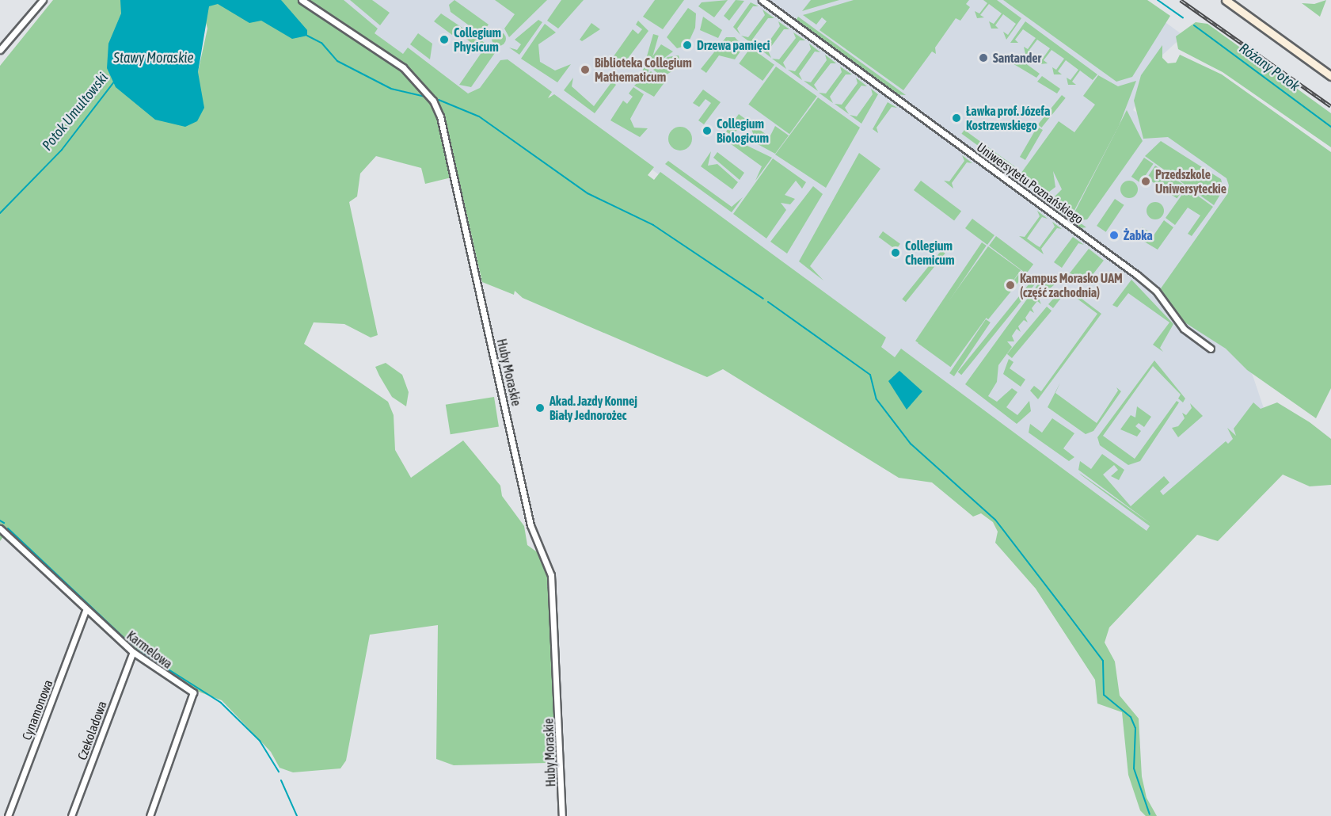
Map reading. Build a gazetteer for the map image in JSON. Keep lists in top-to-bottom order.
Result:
{
  "streets": {
    "street": [
      "Uniwersytetu Poznańskiego",
      "Huby Moraskie",
      "Karmelowa",
      "Cynamonowa",
      "Czekoladowa"
    ]
  },
  "crossings": [
    ["Karmelowa", "Cynamonowa"],
    ["Karmelowa", "Czekoladowa"]
  ],
  "water": ["Stawy Moraskie", "Różany Potok", "Potok Umultowski"],
  "places": [
    "Collegium Physicum",
    "Drzewa pamięci",
    "Santander",
    "Biblioteka Collegium Mathematicum",
    "Ławka prof. Józefa Kostrzewskiego",
    "Collegium Biologicum",
    "Przedszkole Uniwersyteckie",
    "Żabka",
    "Collegium Chemicum",
    "Kampus Morasko UAM (część zachodnia)",
    "Akad. Jazdy Konnej Biały Jednorożec"
  ]
}
